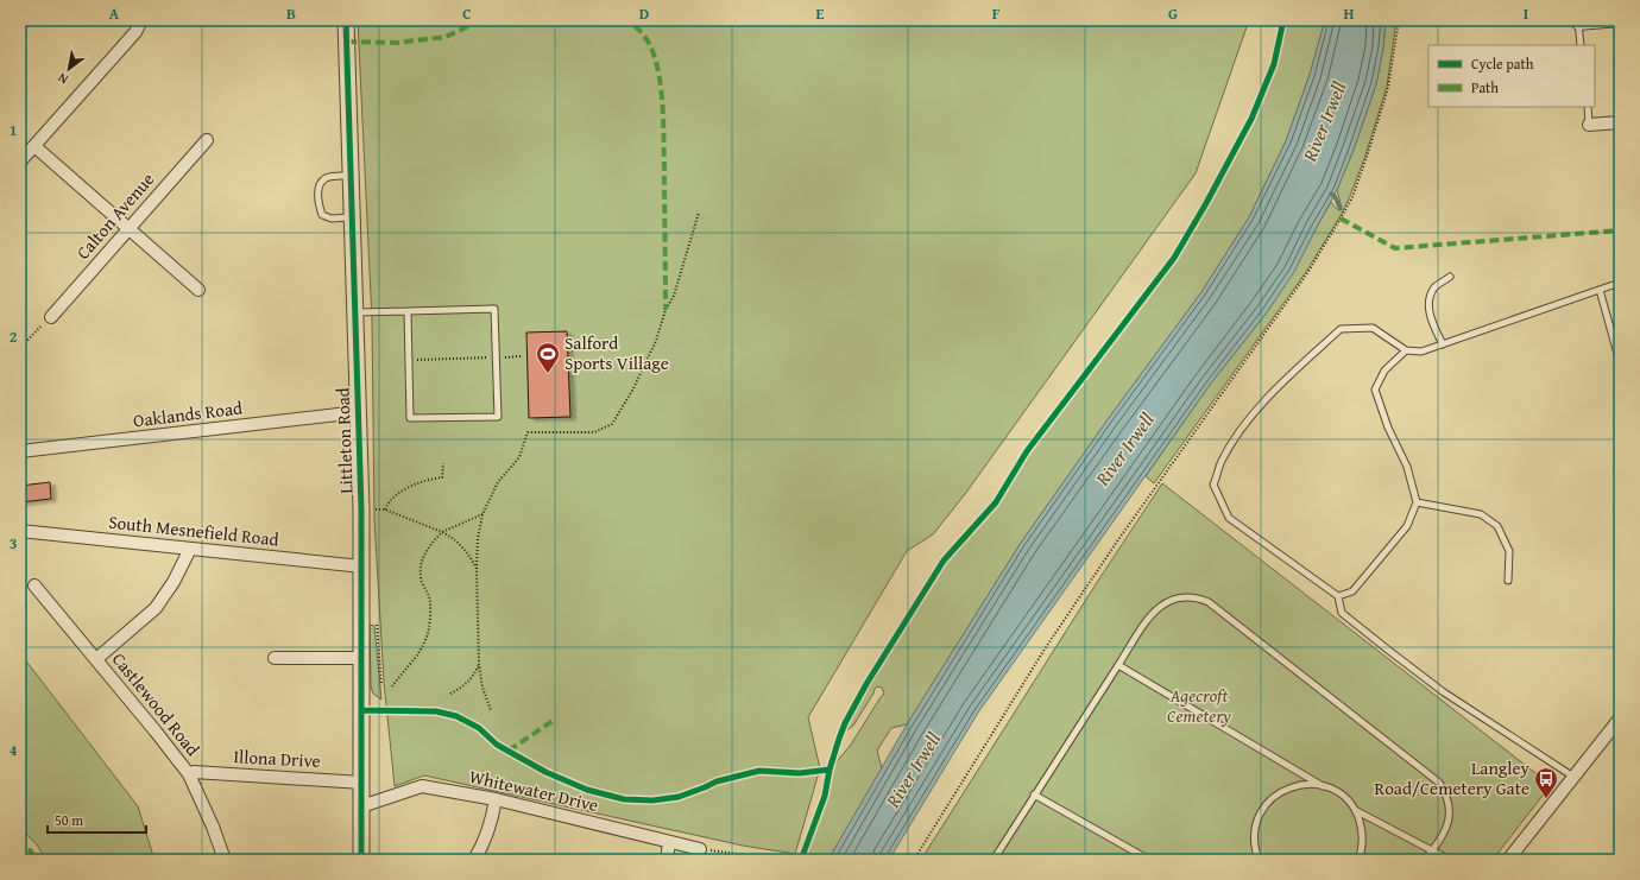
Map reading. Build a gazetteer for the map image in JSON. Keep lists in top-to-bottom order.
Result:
{
  "streets": {
    "street": [
      "Calton Avenue",
      "Oaklands Road",
      "Littleton Road",
      "South Mesnefield Road",
      "Castlewood Road",
      "Illona Drive",
      "Whitewater Drive"
    ]
  },
  "crossings": [
    ["Oaklands Road", "Littleton Road"],
    ["Littleton Road", "South Mesnefield Road"],
    ["Littleton Road", "Illona Drive"],
    ["Littleton Road", "Whitewater Drive"],
    ["Castlewood Road", "Illona Drive"]
  ],
  "water": ["River Irwell"],
  "parks": ["Agecroft Cemetery"],
  "places": {
    "sports": ["Salford Sports Village"],
    "bus stop": ["Langley Road/Cemetery Gate"]
  },
  "legend": ["Cycle path", "Path"],
  "scale_bar": "50 m",
  "north": "bottom left",
  "grid": {
    "columns": [
      "A",
      "B",
      "C",
      "D",
      "E",
      "F",
      "G",
      "H",
      "I"
    ],
    "rows": [
      "1",
      "2",
      "3",
      "4"
    ]
  }
}
